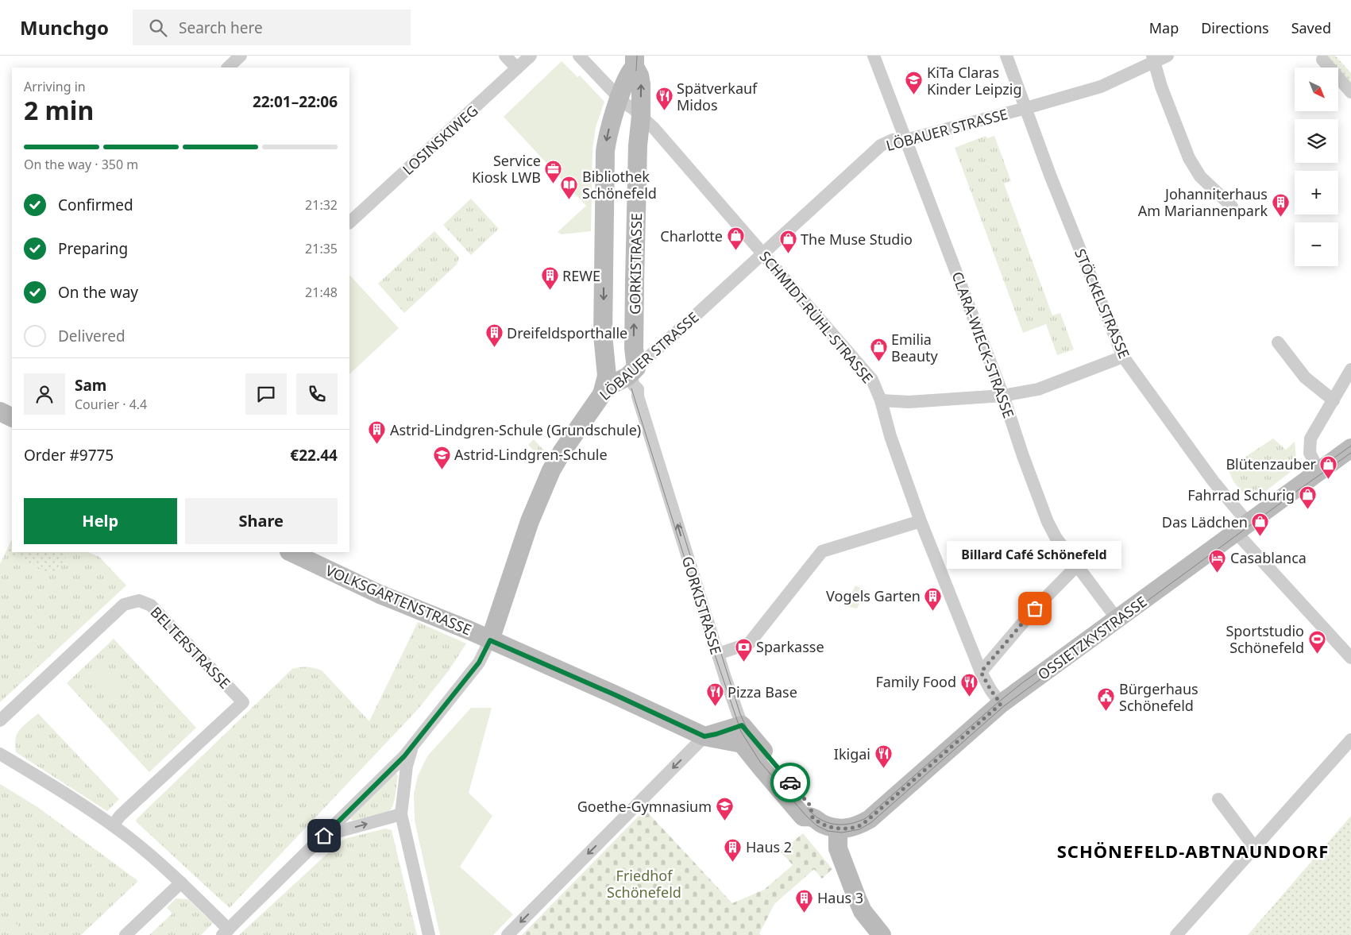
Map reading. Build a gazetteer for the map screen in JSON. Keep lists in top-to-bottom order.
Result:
{
  "streets": {
    "main road": [
      "LÖBAUER STRASSE",
      "GORKISTRASSE",
      "VOLKSGARTENSTRASSE",
      "OSSIETZKYSTRASSE"
    ],
    "street": [
      "LOSINSKIWEG",
      "STÖCKELSTRASSE",
      "SCHMIDT-RÜHL-STRASSE",
      "CLARA-WIECK-STRASSE",
      "BELTERSTRASSE"
    ]
  },
  "crossings": [
    ["LÖBAUER STRASSE", "GORKISTRASSE"],
    ["LÖBAUER STRASSE", "STÖCKELSTRASSE"],
    ["LÖBAUER STRASSE", "SCHMIDT-RÜHL-STRASSE"],
    ["LÖBAUER STRASSE", "CLARA-WIECK-STRASSE"],
    ["LÖBAUER STRASSE", "VOLKSGARTENSTRASSE"],
    ["GORKISTRASSE", "SCHMIDT-RÜHL-STRASSE"],
    ["GORKISTRASSE", "VOLKSGARTENSTRASSE"],
    ["STÖCKELSTRASSE", "OSSIETZKYSTRASSE"],
    ["SCHMIDT-RÜHL-STRASSE", "OSSIETZKYSTRASSE"],
    ["CLARA-WIECK-STRASSE", "OSSIETZKYSTRASSE"]
  ],
  "districts": ["SCHÖNEFELD-ABTNAUNDORF"],
  "parks": ["Friedhof Schönefeld"],
  "places": {
    "school or university": ["KiTa Claras Kinder Leipzig", "Astrid-Lindgren-Schule", "Goethe-Gymnasium"],
    "restaurant": [
      "Spätverkauf Midos",
      "Family Food",
      "Pizza Base",
      "Ikigai"
    ],
    "office": ["Service Kiosk LWB"],
    "library": ["Bibliothek Schönefeld"],
    "building": [
      "Johanniterhaus Am Mariannenpark",
      "REWE",
      "Dreifeldsporthalle",
      "Astrid-Lindgren-Schule (Grundschule)",
      "Vogels Garten",
      "Haus 2",
      "Haus 3"
    ],
    "shop": [
      "Charlotte",
      "The Muse Studio",
      "Emilia Beauty",
      "Blütenzauber",
      "Fahrrad Schurig",
      "Das Lädchen"
    ],
    "hotel": ["Casablanca"],
    "other": ["Billard Café Schönefeld"],
    "sports": ["Sportstudio Schönefeld"],
    "bank": ["Sparkasse"],
    "public building": ["Bürgerhaus Schönefeld"]
  },
  "north": "bottom right",
  "page": {
    "header": "Munchgo",
    "search": "Search here",
    "nav": ["Map", "Directions", "Saved"],
    "map_buttons": ["+", "−"],
    "heading": ["2 min", "Arriving in", "22:01–22:06"],
    "panel": [
      "Sam",
      "Courier · 4.4",
      "Order #9775",
      "€22.44"
    ],
    "bar": "On the way · 350 m",
    "list": [
      ["Confirmed", "21:32"],
      ["Preparing", "21:35"],
      ["On the way", "21:48"],
      "Delivered"
    ],
    "buttons": ["Help", "Share"],
    "bubble": "Billard Café Schönefeld"
  }
}
